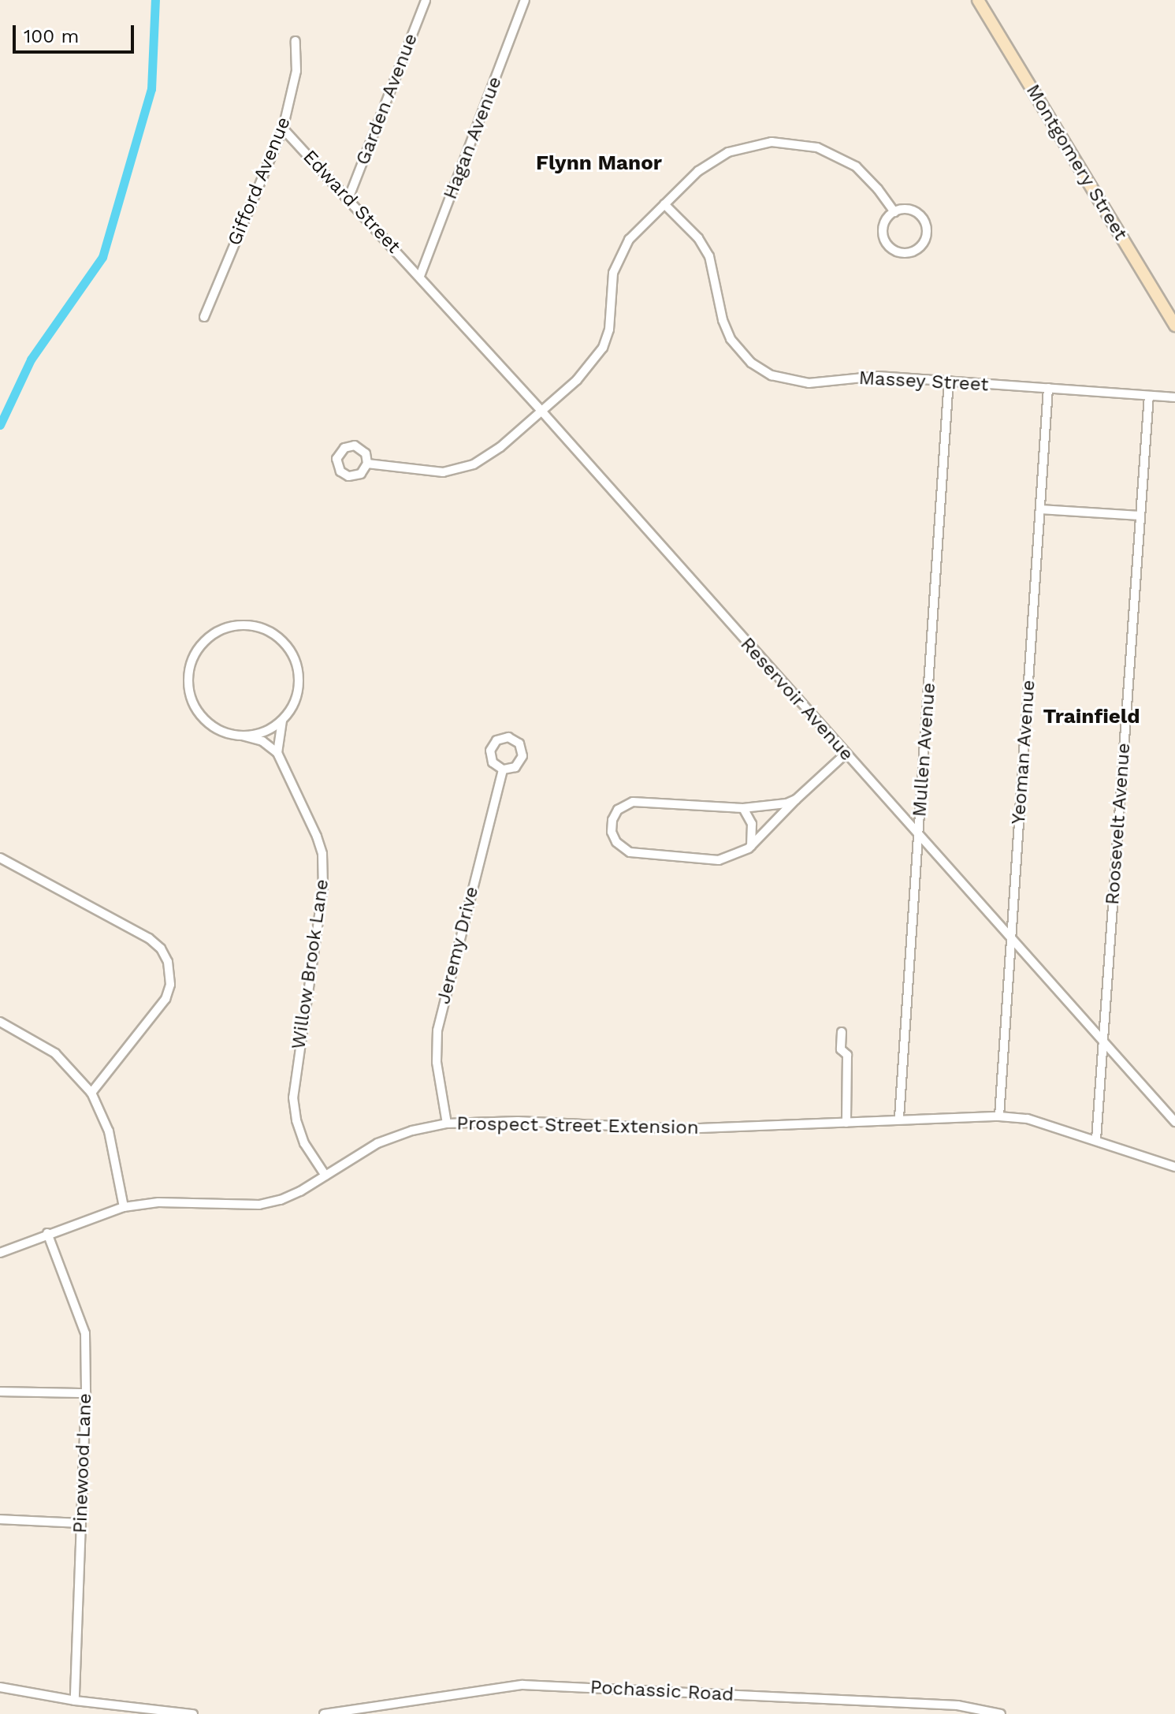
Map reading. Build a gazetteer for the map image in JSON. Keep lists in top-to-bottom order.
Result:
{
  "streets": {
    "main road": ["Montgomery Street"],
    "street": [
      "Garden Avenue",
      "Hagan Avenue",
      "Gifford Avenue",
      "Edward Street",
      "Massey Street",
      "Reservoir Avenue",
      "Mullen Avenue",
      "Yeoman Avenue",
      "Roosevelt Avenue",
      "Jeremy Drive",
      "Willow Brook Lane",
      "Prospect Street Extension",
      "Pinewood Lane",
      "Pochassic Road"
    ]
  },
  "crossings": [
    ["Garden Avenue", "Edward Street"],
    ["Hagan Avenue", "Edward Street"],
    ["Hagan Avenue", "Reservoir Avenue"],
    ["Gifford Avenue", "Edward Street"],
    ["Edward Street", "Reservoir Avenue"],
    ["Massey Street", "Mullen Avenue"],
    ["Massey Street", "Yeoman Avenue"],
    ["Massey Street", "Roosevelt Avenue"],
    ["Reservoir Avenue", "Mullen Avenue"],
    ["Reservoir Avenue", "Yeoman Avenue"],
    ["Reservoir Avenue", "Roosevelt Avenue"],
    ["Mullen Avenue", "Prospect Street Extension"],
    ["Yeoman Avenue", "Prospect Street Extension"],
    ["Roosevelt Avenue", "Prospect Street Extension"],
    ["Jeremy Drive", "Prospect Street Extension"],
    ["Willow Brook Lane", "Prospect Street Extension"],
    ["Prospect Street Extension", "Pinewood Lane"]
  ],
  "districts": ["Flynn Manor", "Trainfield"],
  "scale_bar": "100 m"
}
